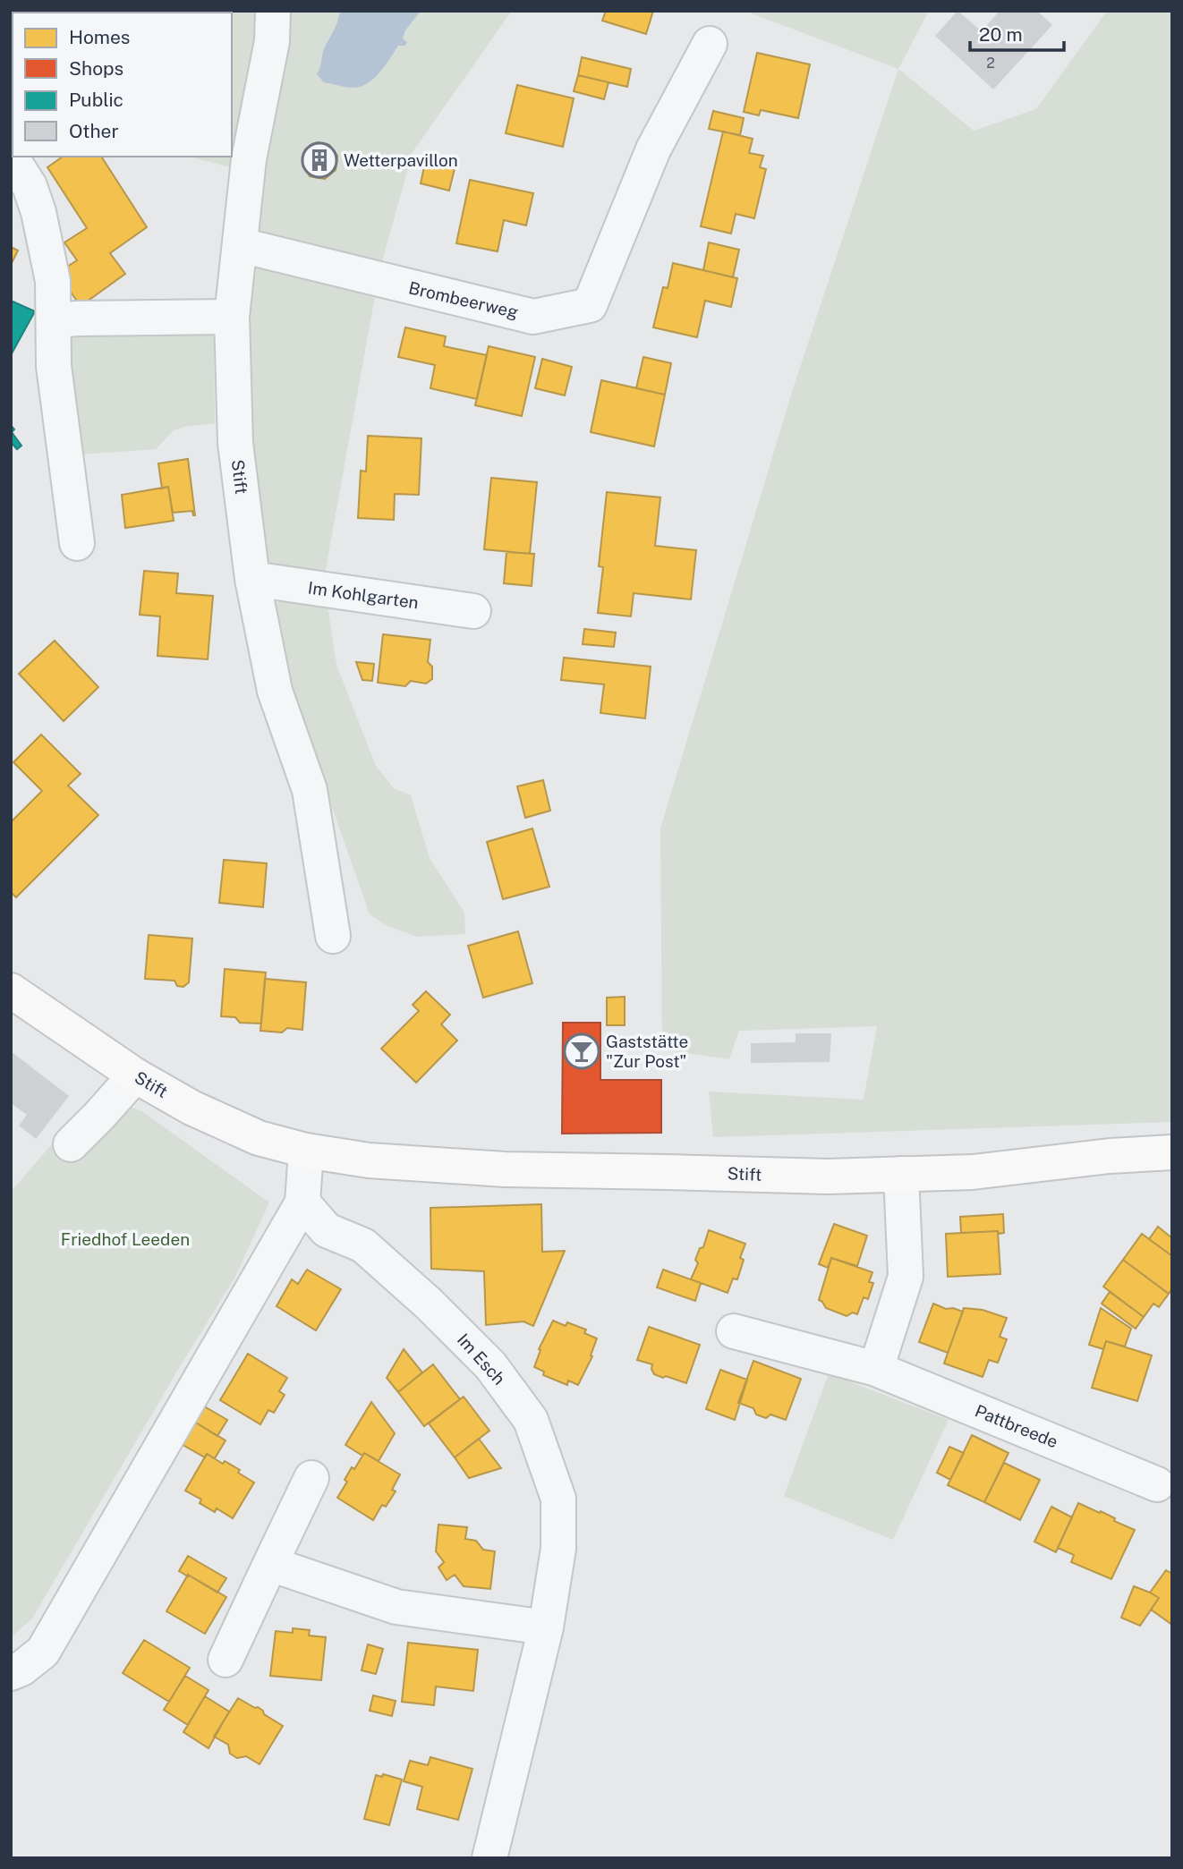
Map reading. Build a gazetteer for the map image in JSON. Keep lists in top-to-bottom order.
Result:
{
  "streets": {
    "main road": ["Stift"],
    "street": [
      "Brombeerweg",
      "Im Kohlgarten",
      "Im Esch",
      "Pattbreede"
    ]
  },
  "crossings": [
    ["Brombeerweg", "Stift"],
    ["Stift", "Im Kohlgarten"]
  ],
  "parks": ["Friedhof Leeden"],
  "places": {
    "building": ["Wetterpavillon"],
    "bar": ["Gaststätte \"Zur Post\""]
  },
  "house_numbers": ["2"],
  "legend": [
    "Homes",
    "Shops",
    "Public",
    "Other"
  ],
  "scale_bar": "20 m"
}
